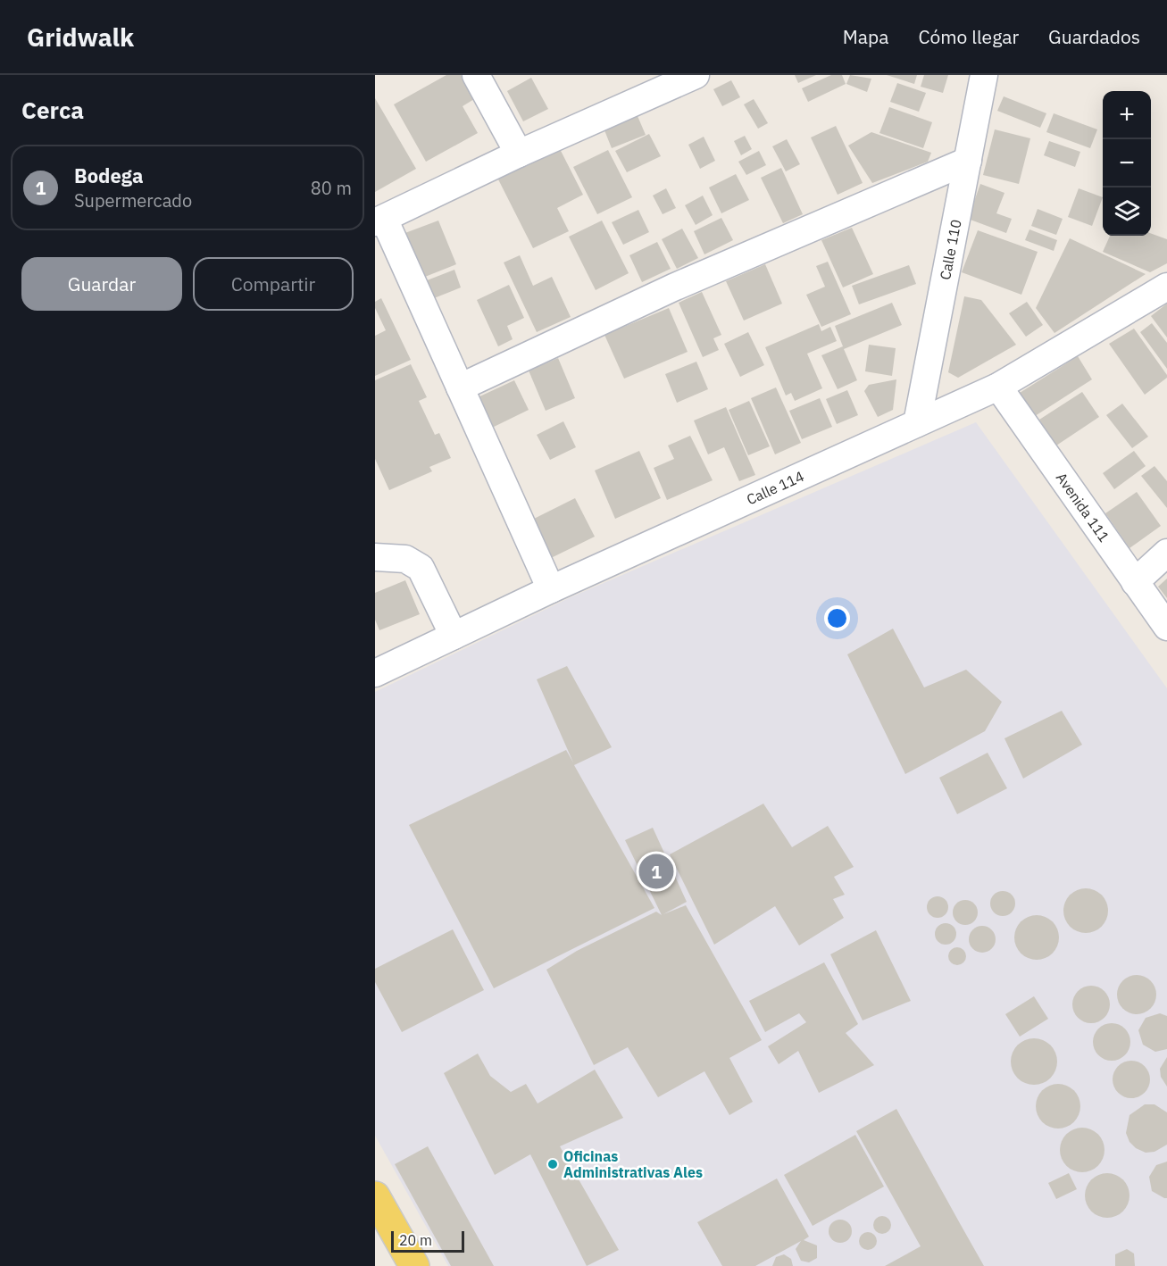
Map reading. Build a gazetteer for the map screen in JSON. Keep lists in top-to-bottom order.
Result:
{
  "streets": {
    "street": ["Calle 110", "Calle 114", "Avenida 111"]
  },
  "crossings": [
    ["Calle 110", "Calle 114"],
    ["Calle 114", "Avenida 111"]
  ],
  "places": ["Oficinas Administrativas Ales"],
  "scale_bar": "20 m",
  "page": {
    "header": "Gridwalk",
    "nav": ["Mapa", "Cómo llegar", "Guardados"],
    "heading": "Cerca",
    "map_buttons": ["+", "−"],
    "list": [
      {
        "mark": "1",
        "name": "Bodega",
        "note": "Supermercado",
        "value": "80 m"
      }
    ],
    "buttons": ["Guardar", "Compartir"],
    "pins": "1",
    "scale": "20 m"
  }
}
